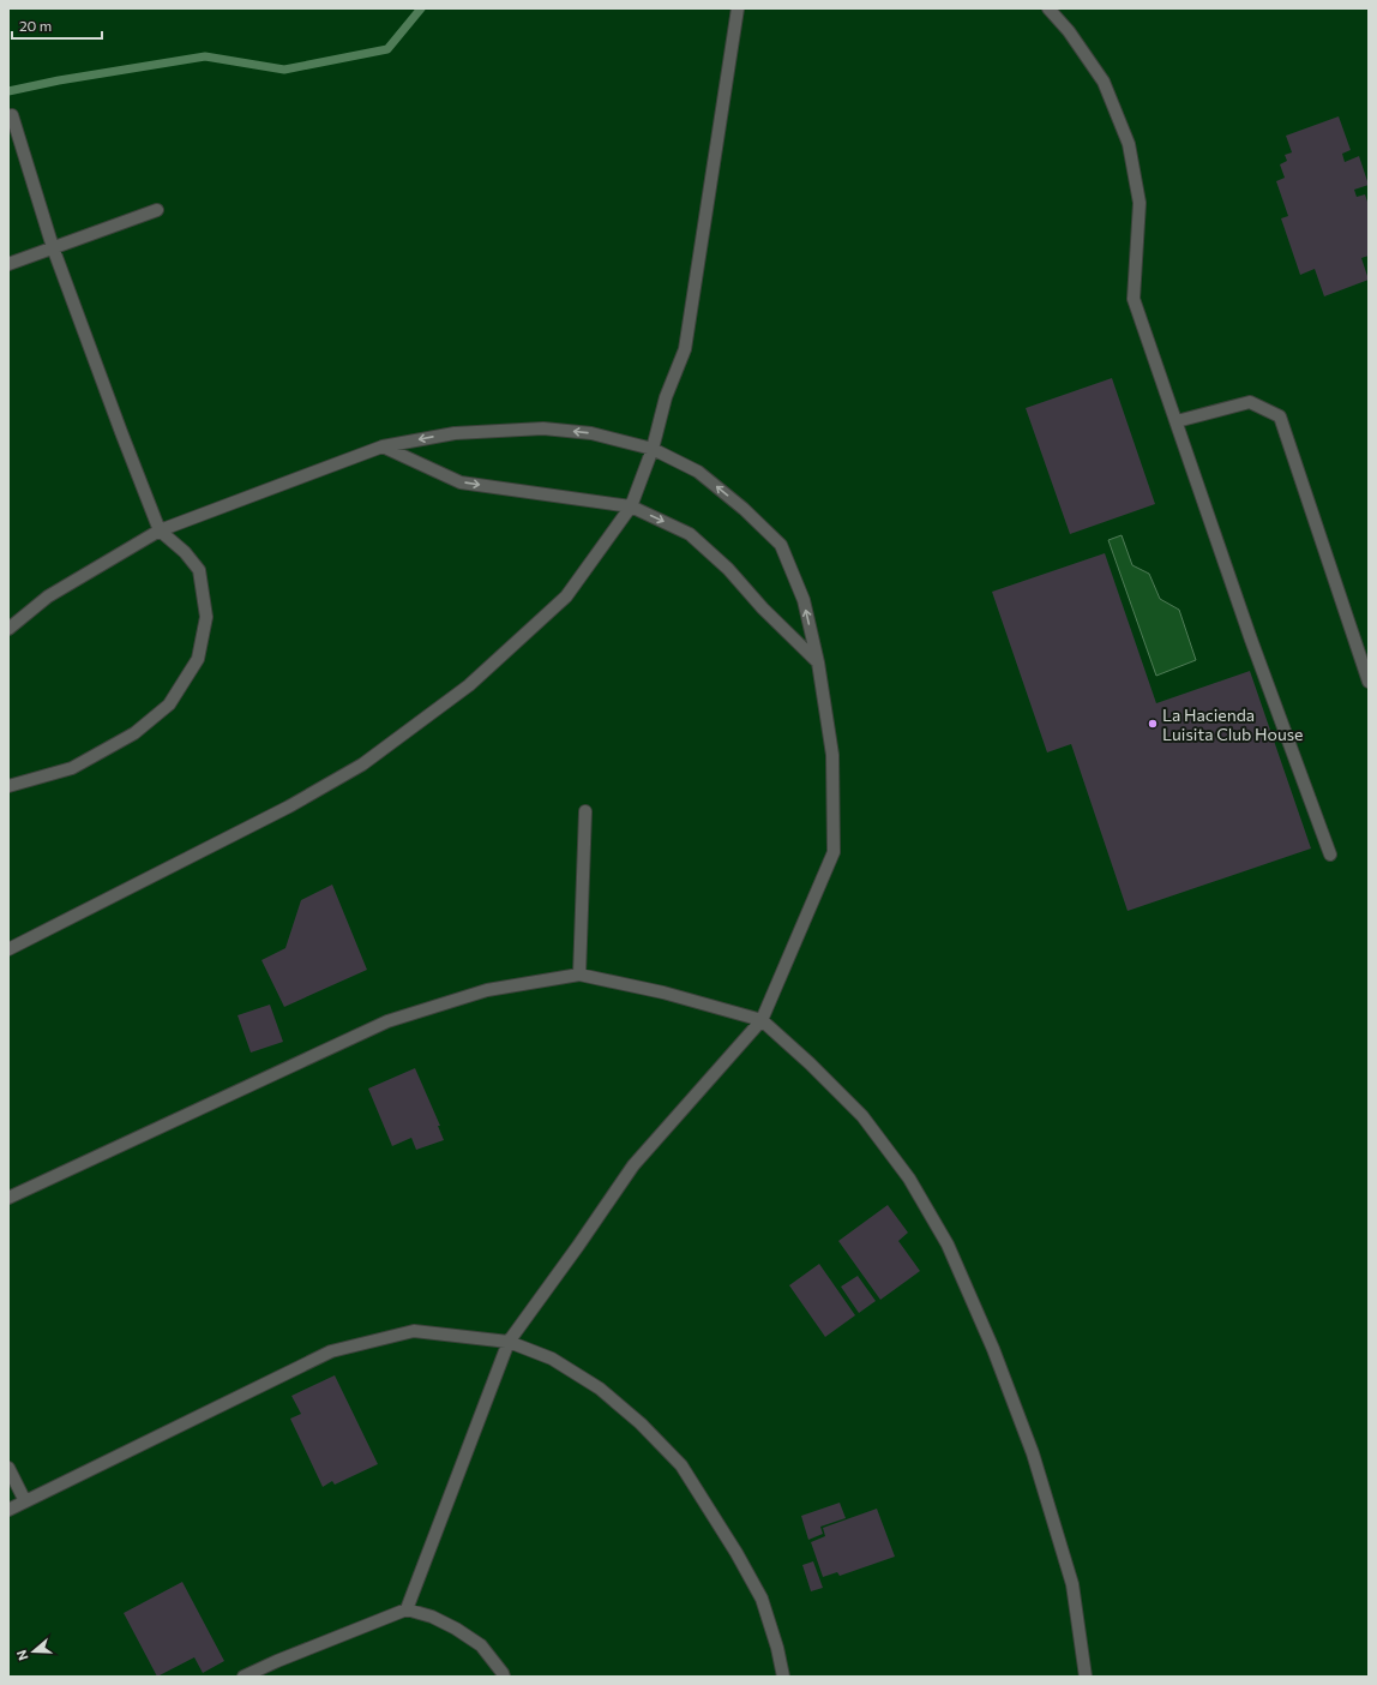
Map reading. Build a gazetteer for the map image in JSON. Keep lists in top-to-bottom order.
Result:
{
  "places": ["La Hacienda Luisita Club House"],
  "scale_bar": "20 m",
  "north": "left"
}
